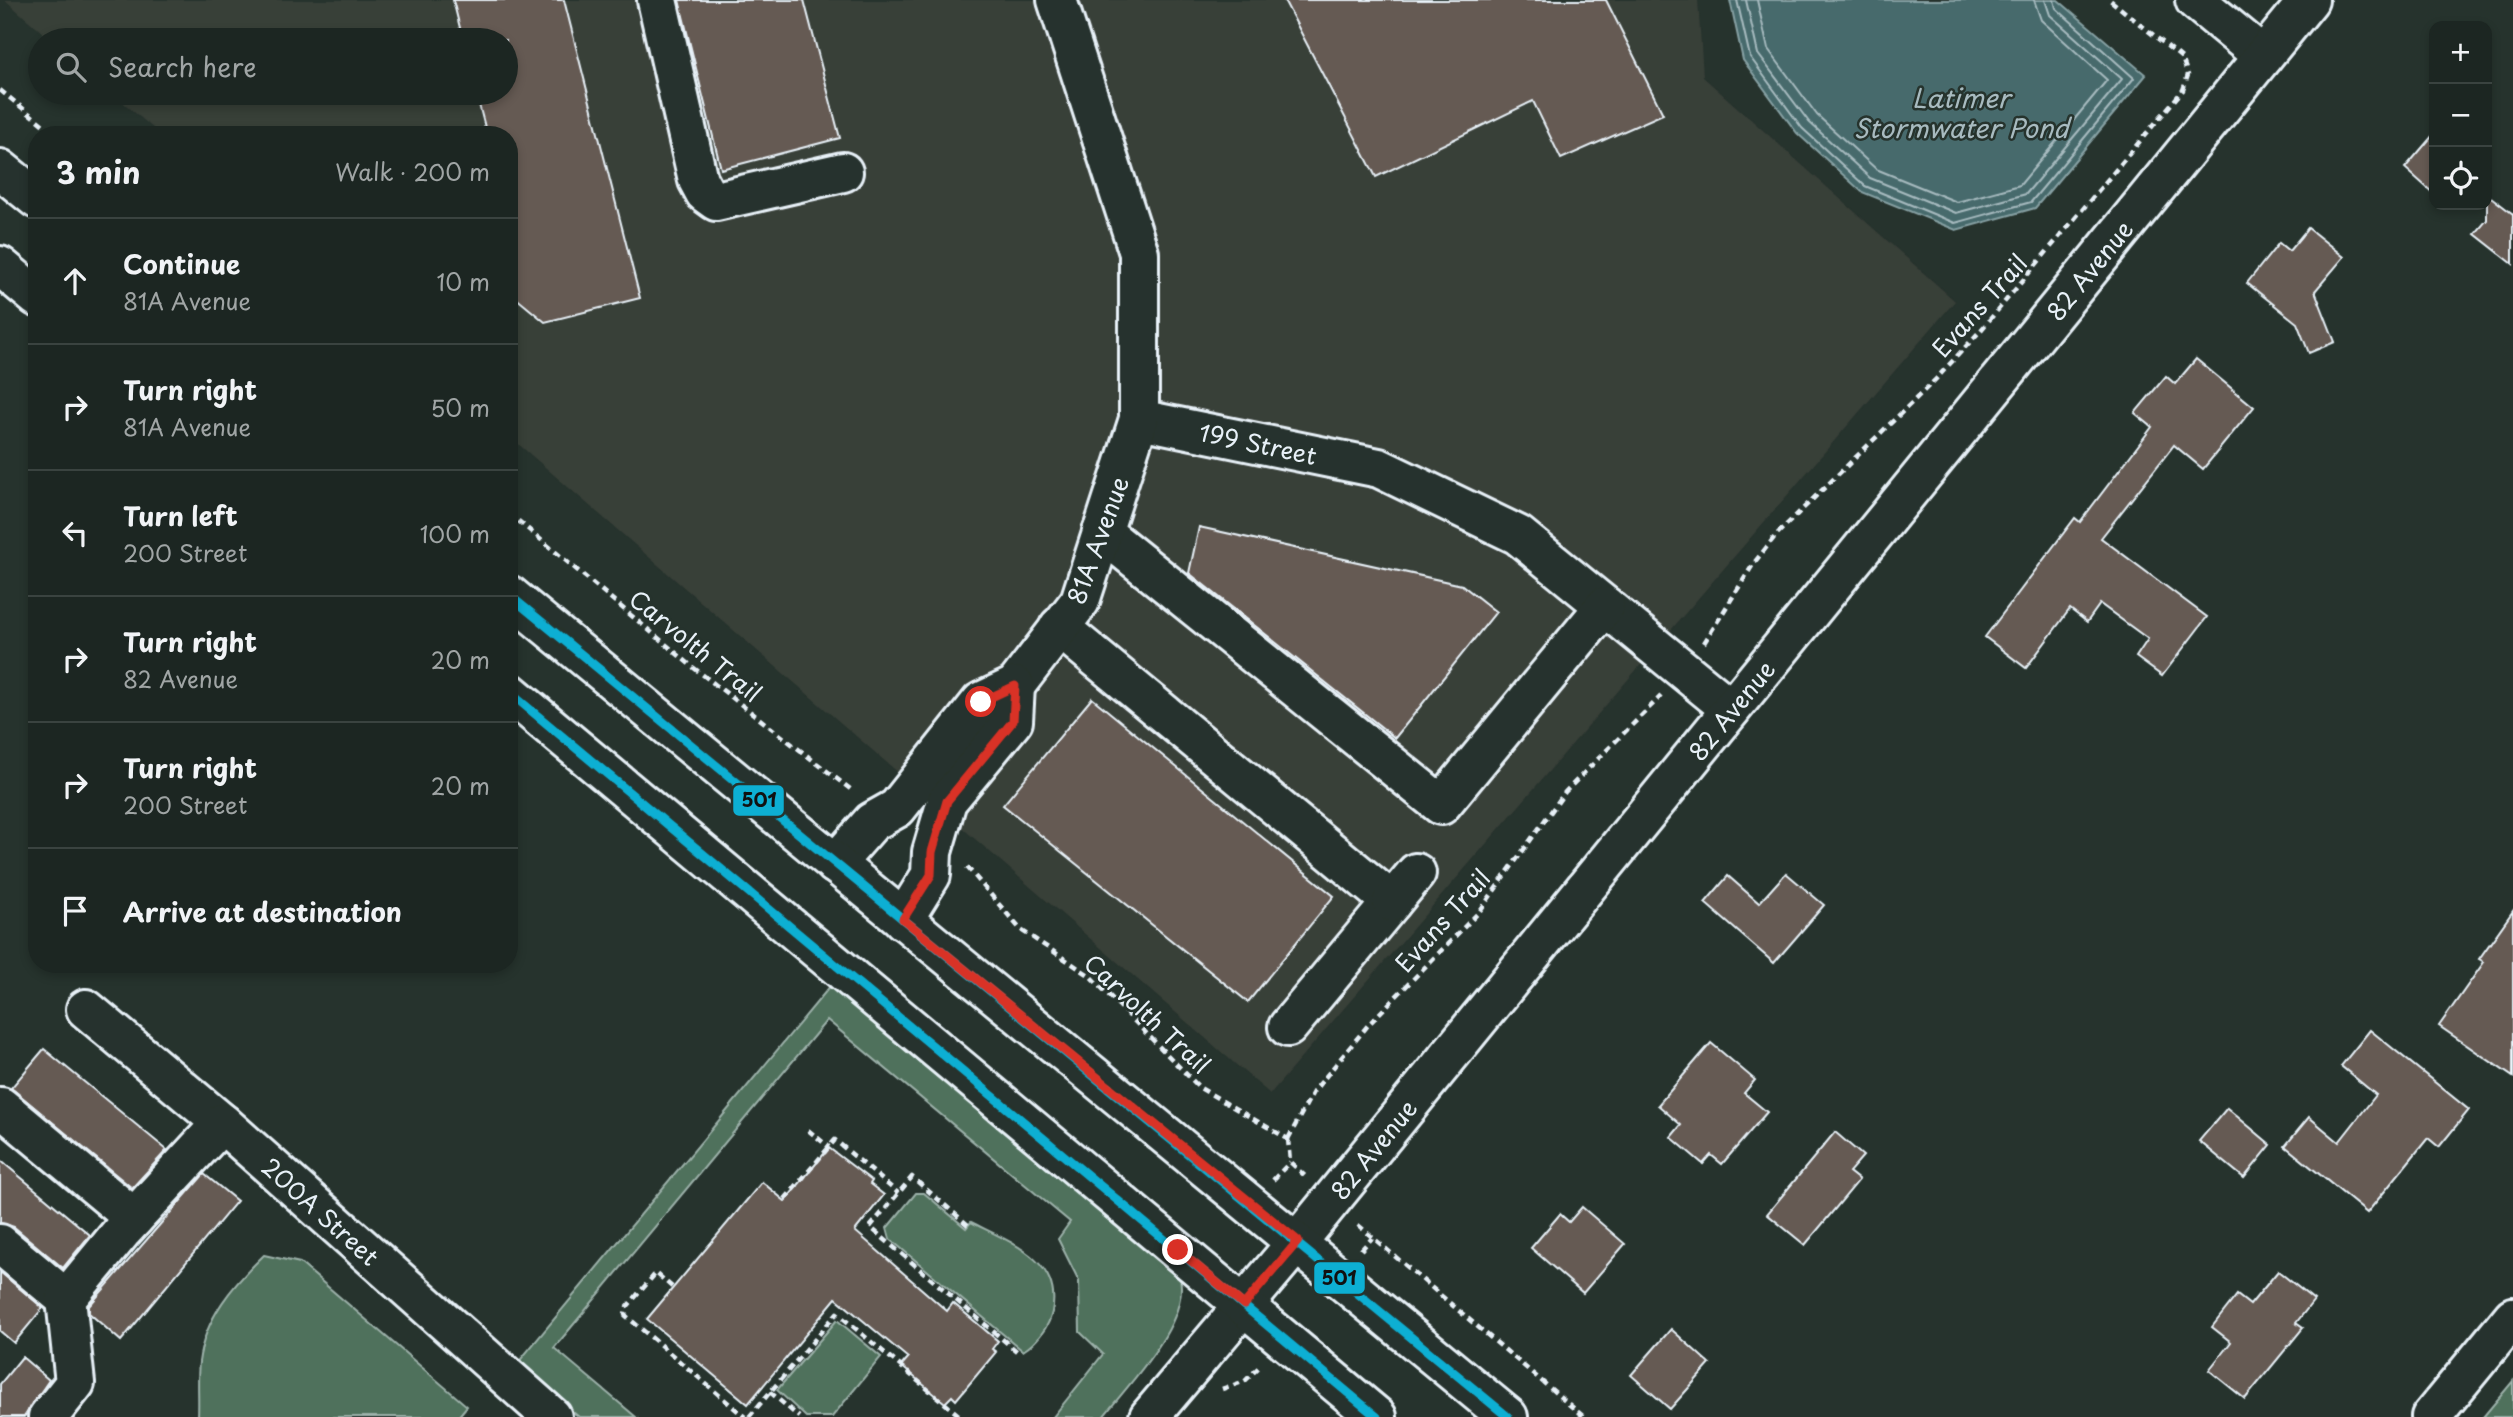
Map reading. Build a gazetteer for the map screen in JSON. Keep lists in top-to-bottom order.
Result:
{
  "streets": {
    "street": [
      "82 Avenue",
      "199 Street",
      "81A Avenue",
      "200A Street"
    ],
    "path": ["Evans Trail", "Carvolth Trail"]
  },
  "crossings": [
    ["82 Avenue", "199 Street"],
    ["Evans Trail", "Carvolth Trail"],
    ["199 Street", "81A Avenue"]
  ],
  "water": ["Latimer Stormwater Pond"],
  "lines": ["transit line 501"],
  "page": {
    "map_buttons": ["+", "−"],
    "search": "Search here",
    "heading": ["3 min", "Walk · 200 m"],
    "list": [
      ["Continue", "81A Avenue", "10 m"],
      ["Turn right", "81A Avenue", "50 m"],
      ["Turn left", "200 Street", "100 m"],
      ["Turn right", "82 Avenue", "20 m"],
      ["Turn right", "200 Street", "20 m"],
      "Arrive at destination"
    ]
  }
}
